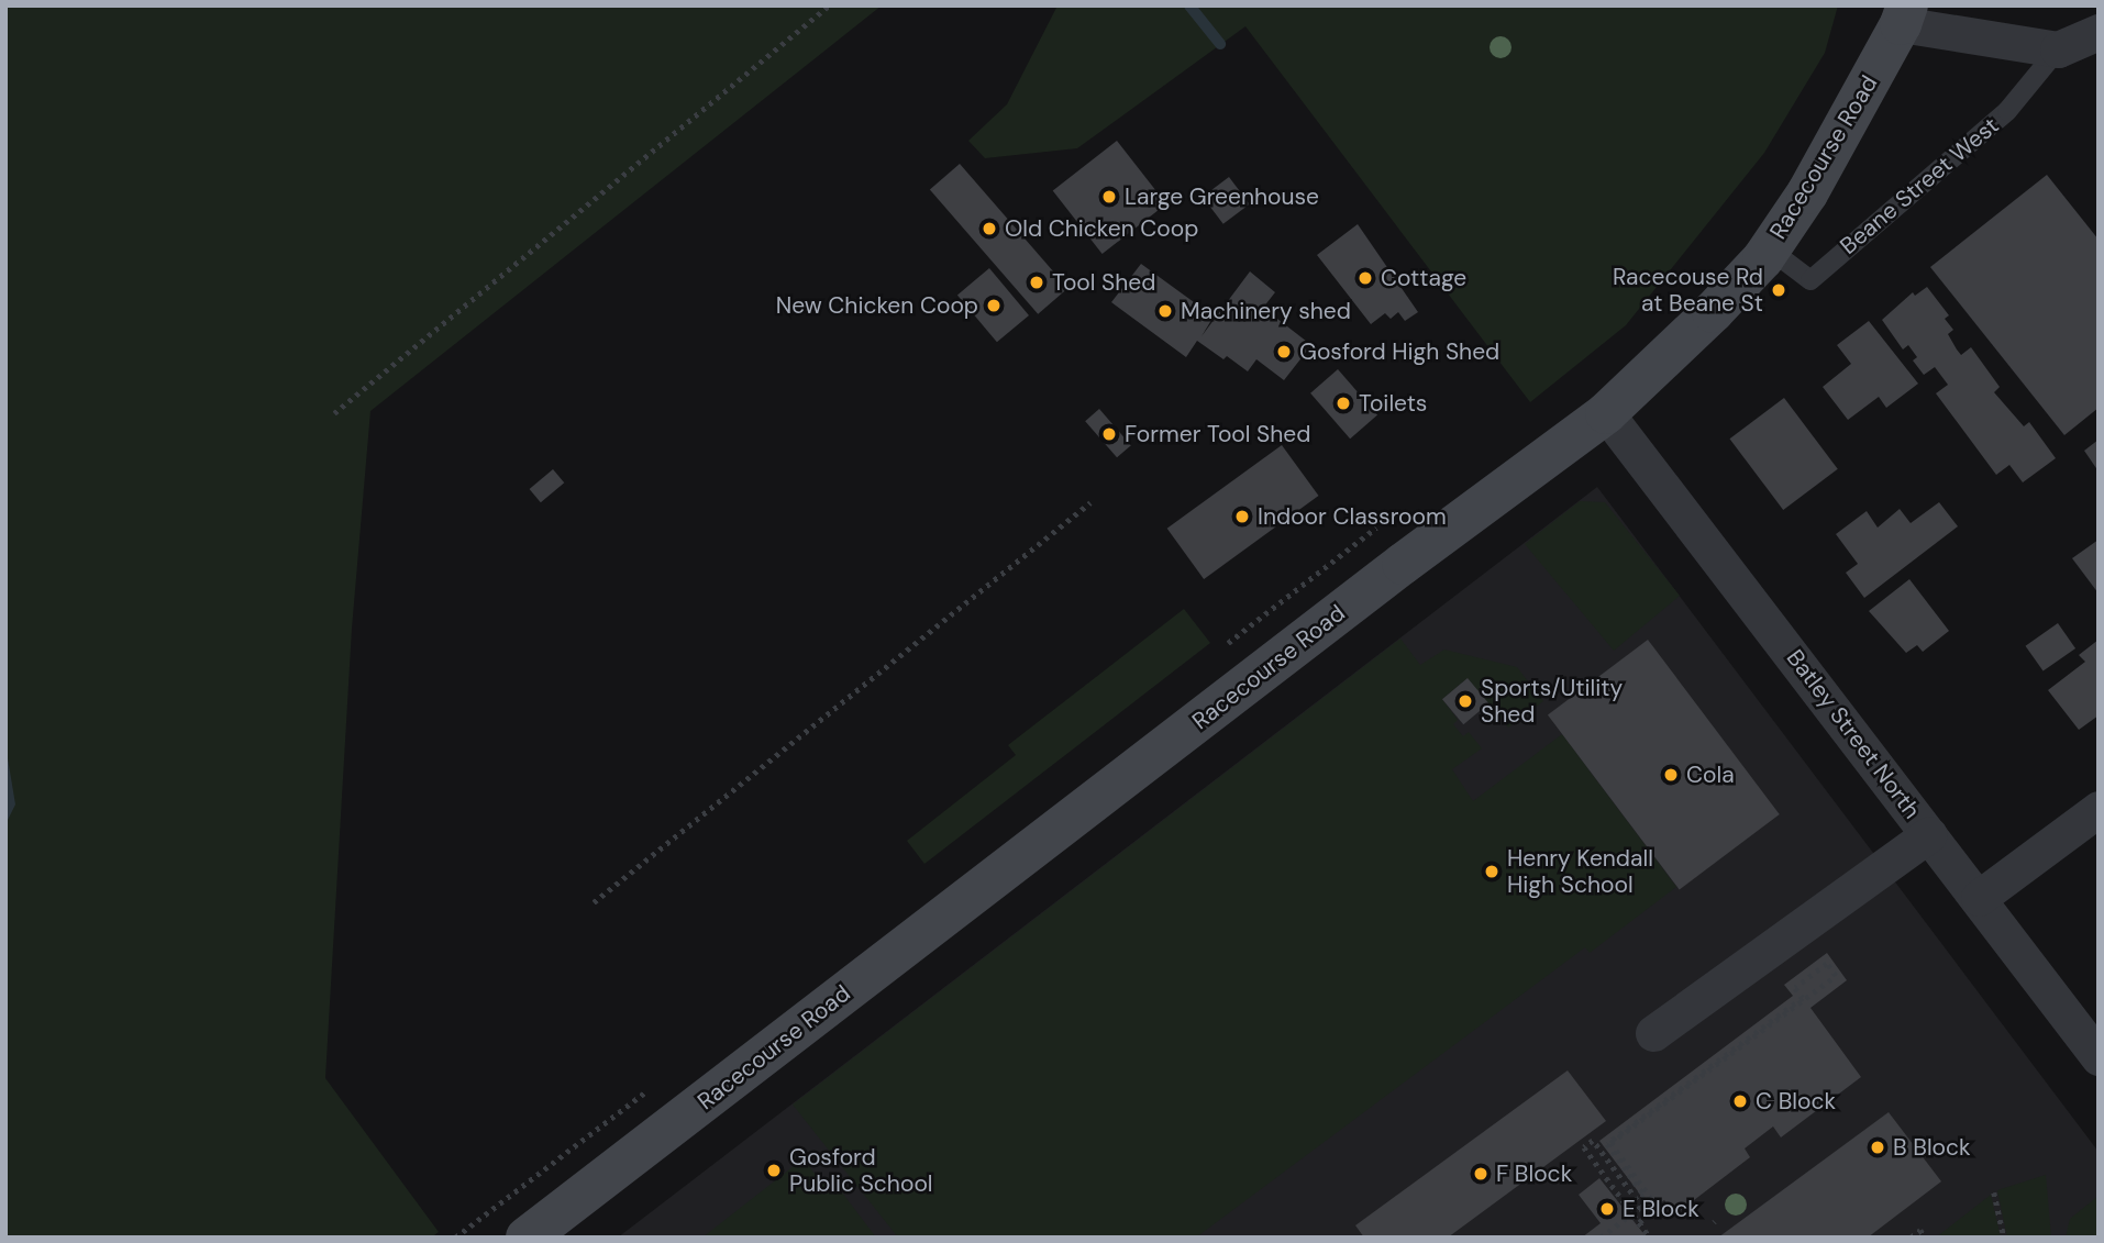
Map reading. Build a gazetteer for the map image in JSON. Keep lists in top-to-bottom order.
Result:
{
  "streets": {
    "main road": ["Racecourse Road"],
    "street": ["Beane Street West", "Batley Street North"]
  },
  "crossings": [
    ["Racecourse Road", "Beane Street West"],
    ["Racecourse Road", "Batley Street North"]
  ],
  "places": [
    "Large Greenhouse",
    "Old Chicken Coop",
    "Cottage",
    "Tool Shed",
    "Racecouse Rd at Beane St",
    "New Chicken Coop",
    "Machinery shed",
    "Gosford High Shed",
    "Toilets",
    "Former Tool Shed",
    "Indoor Classroom",
    "Sports/Utility Shed",
    "Cola",
    "Henry Kendall High School",
    "C Block",
    "B Block",
    "Gosford Public School",
    "F Block",
    "E Block"
  ]
}
